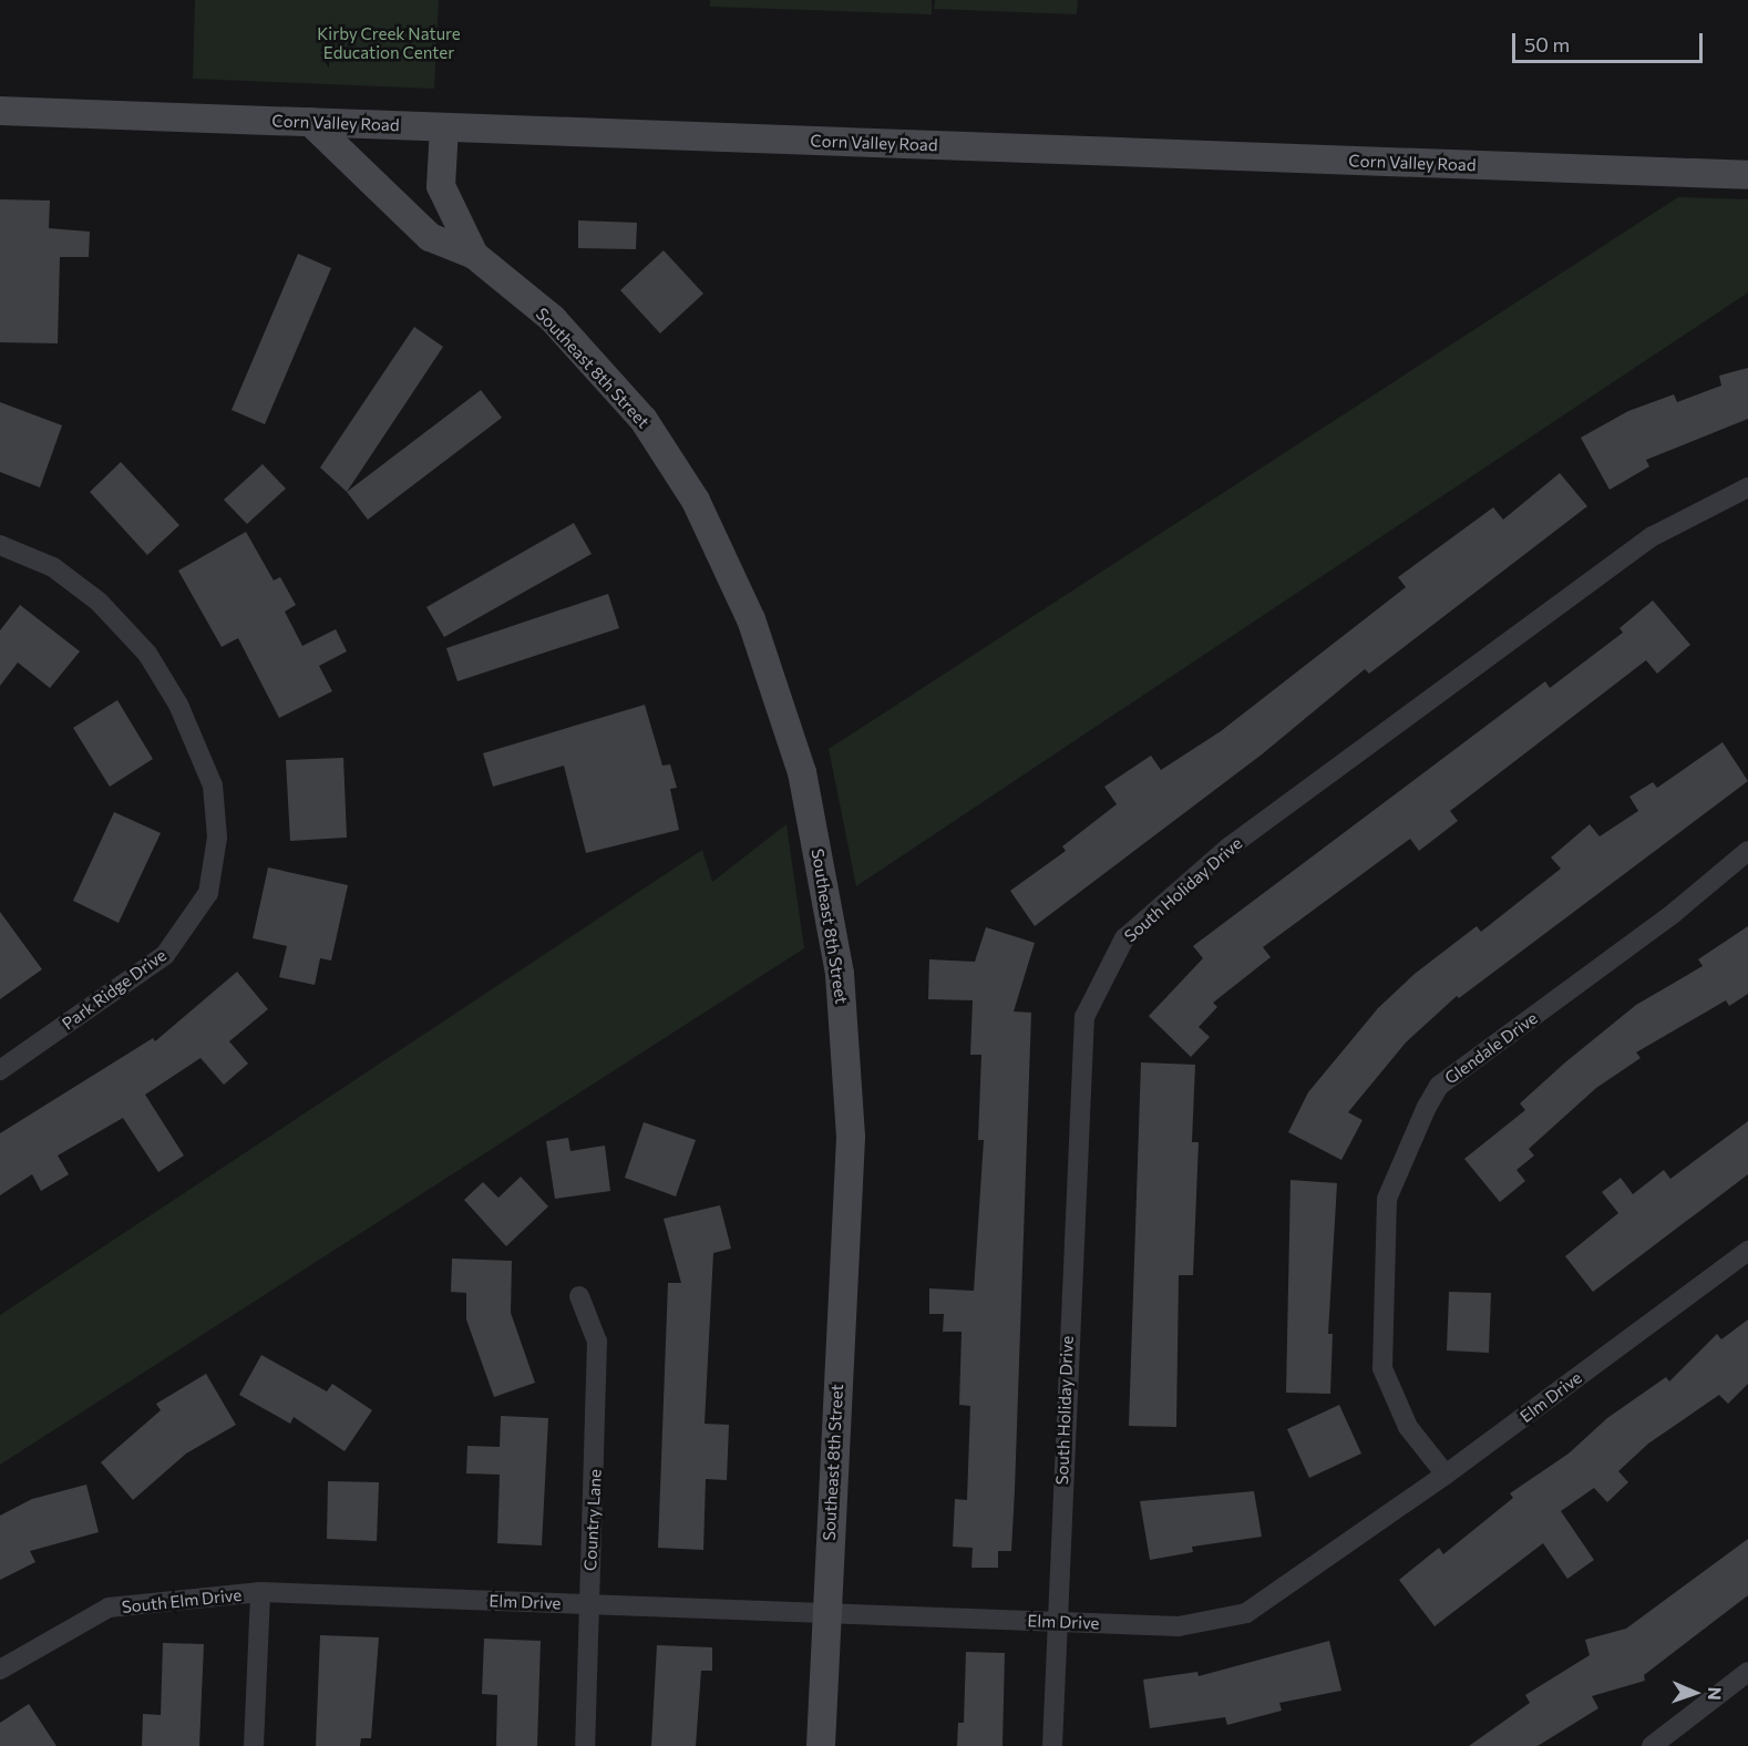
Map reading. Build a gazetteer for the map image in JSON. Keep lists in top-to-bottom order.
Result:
{
  "streets": {
    "street": [
      "Corn Valley Road",
      "Southeast 8th Street",
      "South Holiday Drive",
      "Park Ridge Drive",
      "Glendale Drive",
      "Elm Drive",
      "Country Lane",
      "South Elm Drive"
    ]
  },
  "crossings": [
    ["Corn Valley Road", "Southeast 8th Street"],
    ["Southeast 8th Street", "Elm Drive"],
    ["South Holiday Drive", "Elm Drive"],
    ["Glendale Drive", "Elm Drive"],
    ["Elm Drive", "Country Lane"],
    ["Elm Drive", "South Elm Drive"]
  ],
  "parks": ["Kirby Creek Nature Education Center"],
  "scale_bar": "50 m",
  "north": "right"
}
